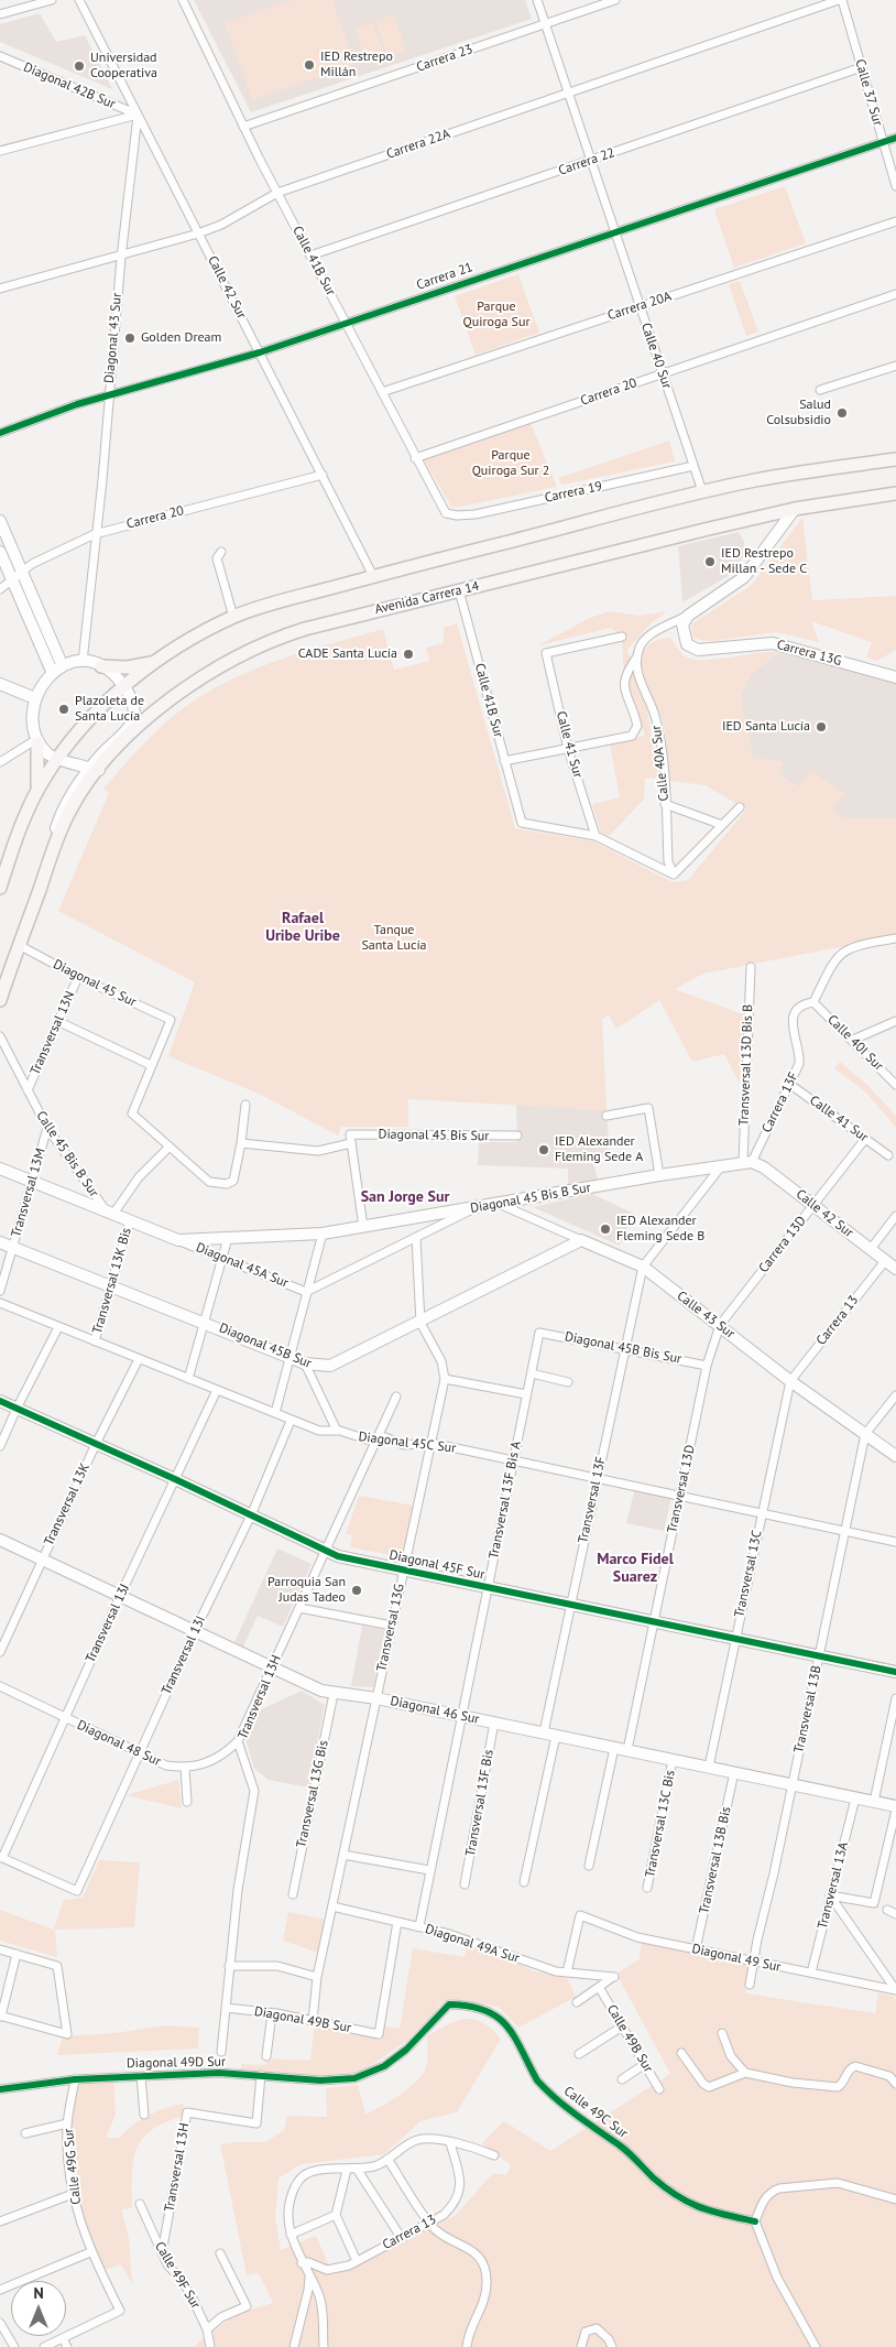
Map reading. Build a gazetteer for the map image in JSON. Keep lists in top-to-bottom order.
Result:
{
  "streets": {
    "main road": ["Avenida Carrera 14"],
    "street": [
      "Carrera 23",
      "Diagonal 42B Sur",
      "Calle 37 Sur",
      "Carrera 22A",
      "Carrera 22",
      "Calle 41B Sur",
      "Carrera 21",
      "Calle 42 Sur",
      "Carrera 20A",
      "Diagonal 43 Sur",
      "Calle 40 Sur",
      "Carrera 20",
      "Carrera 19",
      "Carrera 13G",
      "Calle 41 Sur",
      "Calle 40A Sur",
      "Diagonal 45 Sur",
      "Transversal 13N",
      "Calle 40I Sur",
      "Transversal 13D Bis B",
      "Carrera 13F",
      "Diagonal 45 Bis Sur",
      "Calle 45 Bis B Sur",
      "Transversal 13M",
      "Diagonal 45 Bis B Sur",
      "Carrera 13D",
      "Diagonal 45A Sur",
      "Transversal 13K Bis",
      "Calle 43 Sur",
      "Carrera 13",
      "Diagonal 45B Sur",
      "Diagonal 45B Bis Sur",
      "Diagonal 45C Sur",
      "Transversal 13D",
      "Transversal 13F Bis A",
      "Transversal 13F",
      "Transversal 13K",
      "Diagonal 45F Sur",
      "Transversal 13C",
      "Transversal 13J",
      "Transversal 13G",
      "Transversal 13I",
      "Transversal 13H",
      "Transversal 13B",
      "Diagonal 46 Sur",
      "Diagonal 48 Sur",
      "Transversal 13G Bis",
      "Transversal 13F Bis",
      "Transversal 13C Bis",
      "Transversal 13B Bis",
      "Transversal 13A",
      "Diagonal 49A Sur",
      "Diagonal 49 Sur",
      "Diagonal 49B Sur",
      "Calle 49B Sur",
      "Diagonal 49D Sur",
      "Calle 49C Sur",
      "Calle 49G Sur",
      "Calle 49F Sur"
    ]
  },
  "crossings": [
    ["Carrera 23", "Calle 41B Sur"],
    ["Carrera 23", "Calle 40 Sur"],
    ["Diagonal 42B Sur", "Calle 42 Sur"],
    ["Diagonal 42B Sur", "Diagonal 43 Sur"],
    ["Calle 37 Sur", "Carrera 22A"],
    ["Calle 37 Sur", "Carrera 22"],
    ["Calle 37 Sur", "Carrera 21"],
    ["Carrera 22A", "Calle 41B Sur"],
    ["Carrera 22A", "Calle 42 Sur"],
    ["Carrera 22A", "Diagonal 43 Sur"],
    ["Carrera 22A", "Calle 40 Sur"],
    ["Carrera 22", "Calle 41B Sur"],
    ["Carrera 22", "Calle 40 Sur"],
    ["Calle 41B Sur", "Carrera 21"],
    ["Calle 41B Sur", "Carrera 20A"],
    ["Calle 41B Sur", "Carrera 20"],
    ["Calle 41B Sur", "Carrera 19"],
    ["Calle 41B Sur", "Avenida Carrera 14"],
    ["Calle 41B Sur", "Calle 41 Sur"],
    ["Carrera 21", "Calle 42 Sur"],
    ["Carrera 21", "Diagonal 43 Sur"],
    ["Carrera 21", "Calle 40 Sur"],
    ["Calle 42 Sur", "Diagonal 43 Sur"],
    ["Calle 42 Sur", "Carrera 20"],
    ["Calle 42 Sur", "Transversal 13D Bis B"],
    ["Calle 42 Sur", "Carrera 13F"],
    ["Calle 42 Sur", "Diagonal 45 Bis B Sur"],
    ["Calle 42 Sur", "Carrera 13D"],
    ["Calle 42 Sur", "Carrera 13"],
    ["Carrera 20A", "Calle 40 Sur"],
    ["Diagonal 43 Sur", "Carrera 20"],
    ["Calle 40 Sur", "Carrera 20"],
    ["Calle 40 Sur", "Carrera 19"],
    ["Avenida Carrera 14", "Diagonal 45 Sur"],
    ["Calle 41 Sur", "Carrera 13F"],
    ["Calle 41 Sur", "Carrera 13D"],
    ["Diagonal 45 Sur", "Transversal 13N"],
    ["Transversal 13N", "Calle 45 Bis B Sur"],
    ["Calle 40I Sur", "Carrera 13F"],
    ["Transversal 13D Bis B", "Carrera 13F"],
    ["Transversal 13D Bis B", "Diagonal 45 Bis B Sur"],
    ["Carrera 13F", "Diagonal 45 Bis B Sur"],
    ["Calle 45 Bis B Sur", "Transversal 13M"],
    ["Calle 45 Bis B Sur", "Diagonal 45A Sur"],
    ["Calle 45 Bis B Sur", "Transversal 13K Bis"],
    ["Transversal 13M", "Diagonal 45A Sur"],
    ["Transversal 13M", "Diagonal 45B Sur"],
    ["Diagonal 45 Bis B Sur", "Diagonal 45A Sur"],
    ["Diagonal 45 Bis B Sur", "Calle 43 Sur"],
    ["Carrera 13D", "Calle 43 Sur"],
    ["Carrera 13D", "Transversal 13D"],
    ["Diagonal 45A Sur", "Transversal 13K Bis"],
    ["Diagonal 45A Sur", "Transversal 13G"],
    ["Transversal 13K Bis", "Diagonal 45B Sur"],
    ["Transversal 13K Bis", "Diagonal 45C Sur"],
    ["Calle 43 Sur", "Carrera 13"],
    ["Calle 43 Sur", "Diagonal 45B Sur"],
    ["Calle 43 Sur", "Transversal 13D"],
    ["Calle 43 Sur", "Transversal 13F"],
    ["Calle 43 Sur", "Transversal 13C"],
    ["Calle 43 Sur", "Transversal 13B"],
    ["Carrera 13", "Transversal 13C"],
    ["Diagonal 45B Sur", "Transversal 13G"],
    ["Diagonal 45B Bis Sur", "Transversal 13D"],
    ["Diagonal 45B Bis Sur", "Transversal 13F Bis A"],
    ["Diagonal 45B Bis Sur", "Transversal 13F"],
    ["Diagonal 45C Sur", "Transversal 13D"],
    ["Diagonal 45C Sur", "Transversal 13F Bis A"],
    ["Diagonal 45C Sur", "Transversal 13F"],
    ["Diagonal 45C Sur", "Transversal 13K"],
    ["Diagonal 45C Sur", "Transversal 13C"],
    ["Diagonal 45C Sur", "Transversal 13J"],
    ["Diagonal 45C Sur", "Transversal 13G"],
    ["Diagonal 45C Sur", "Transversal 13I"],
    ["Diagonal 45C Sur", "Transversal 13H"],
    ["Diagonal 45C Sur", "Transversal 13B"],
    ["Transversal 13D", "Diagonal 45F Sur"],
    ["Transversal 13D", "Diagonal 46 Sur"],
    ["Transversal 13F Bis A", "Diagonal 45F Sur"],
    ["Transversal 13F Bis A", "Diagonal 46 Sur"],
    ["Transversal 13F Bis A", "Diagonal 49A Sur"],
    ["Transversal 13F", "Diagonal 45F Sur"],
    ["Transversal 13F", "Diagonal 46 Sur"],
    ["Transversal 13K", "Diagonal 45F Sur"],
    ["Transversal 13K", "Diagonal 46 Sur"],
    ["Diagonal 45F Sur", "Transversal 13C"],
    ["Diagonal 45F Sur", "Transversal 13J"],
    ["Diagonal 45F Sur", "Transversal 13G"],
    ["Diagonal 45F Sur", "Transversal 13I"],
    ["Diagonal 45F Sur", "Transversal 13H"],
    ["Diagonal 45F Sur", "Transversal 13B"],
    ["Transversal 13C", "Diagonal 46 Sur"],
    ["Transversal 13J", "Transversal 13I"],
    ["Transversal 13J", "Diagonal 46 Sur"],
    ["Transversal 13J", "Diagonal 48 Sur"],
    ["Transversal 13G", "Diagonal 46 Sur"],
    ["Transversal 13G", "Diagonal 49A Sur"],
    ["Transversal 13G", "Diagonal 49B Sur"],
    ["Transversal 13I", "Diagonal 46 Sur"],
    ["Transversal 13I", "Diagonal 48 Sur"],
    ["Transversal 13H", "Diagonal 46 Sur"],
    ["Transversal 13H", "Diagonal 48 Sur"],
    ["Transversal 13H", "Diagonal 49B Sur"],
    ["Transversal 13H", "Diagonal 49D Sur"],
    ["Transversal 13H", "Calle 49F Sur"],
    ["Transversal 13B", "Diagonal 46 Sur"],
    ["Transversal 13B", "Diagonal 49 Sur"],
    ["Diagonal 46 Sur", "Transversal 13G Bis"],
    ["Diagonal 46 Sur", "Transversal 13F Bis"],
    ["Diagonal 46 Sur", "Transversal 13C Bis"],
    ["Diagonal 46 Sur", "Transversal 13B Bis"],
    ["Diagonal 46 Sur", "Transversal 13A"],
    ["Transversal 13B Bis", "Diagonal 49 Sur"],
    ["Transversal 13A", "Diagonal 49 Sur"],
    ["Diagonal 49A Sur", "Diagonal 49 Sur"],
    ["Diagonal 49A Sur", "Diagonal 49B Sur"],
    ["Diagonal 49A Sur", "Calle 49B Sur"],
    ["Diagonal 49D Sur", "Calle 49C Sur"],
    ["Diagonal 49D Sur", "Calle 49G Sur"]
  ],
  "districts": ["Rafael Uribe Uribe", "San Jorge Sur", "Marco Fidel Suarez"],
  "parks": ["Parque Quiroga Sur", "Parque Quiroga Sur 2", "Tanque Santa Lucía"],
  "places": [
    "IED Restrepo Millán",
    "Universidad Cooperativa",
    "Golden Dream",
    "Salud Colsubsidio",
    "IED Restrepo Millan - Sede C",
    "CADE Santa Lucía",
    "Plazoleta de Santa Lucía",
    "IED Santa Lucía",
    "IED Alexander Fleming Sede A",
    "IED Alexander Fleming Sede B",
    "Parroquia San Judas Tadeo"
  ],
  "north": "top"
}
